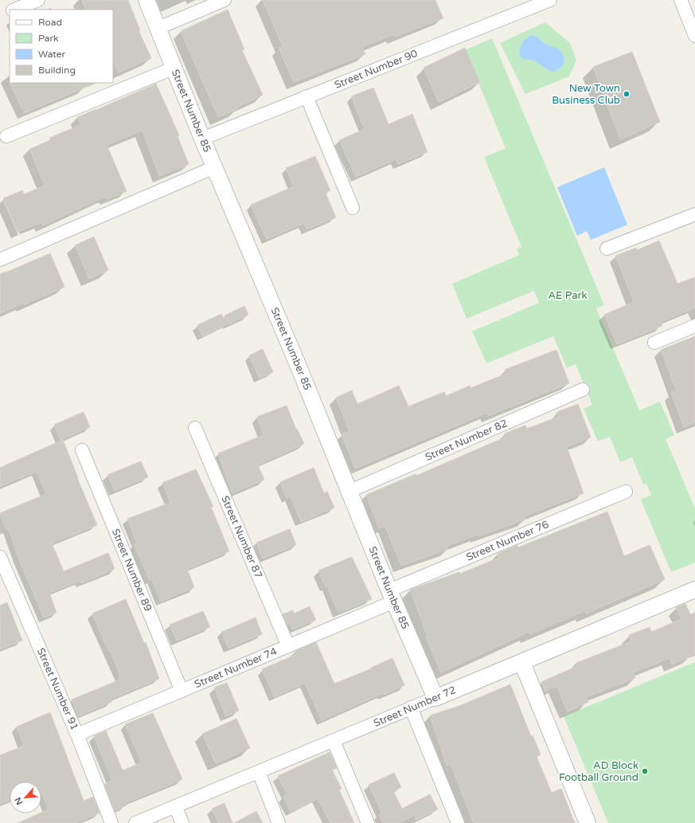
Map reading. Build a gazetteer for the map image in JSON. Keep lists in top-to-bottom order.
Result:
{
  "streets": {
    "street": [
      "Street Number 90",
      "Street Number 85",
      "Street Number 82",
      "Street Number 87",
      "Street Number 76",
      "Street Number 89",
      "Street Number 74",
      "Street Number 91",
      "Street Number 72"
    ]
  },
  "crossings": [
    ["Street Number 90", "Street Number 85"],
    ["Street Number 85", "Street Number 82"],
    ["Street Number 85", "Street Number 76"],
    ["Street Number 85", "Street Number 74"],
    ["Street Number 85", "Street Number 72"],
    ["Street Number 87", "Street Number 74"],
    ["Street Number 76", "Street Number 74"],
    ["Street Number 89", "Street Number 74"],
    ["Street Number 74", "Street Number 91"]
  ],
  "parks": ["AE Park"],
  "places": ["New Town Business Club", "AD Block Football Ground"],
  "legend": [
    "Road",
    "Park",
    "Water",
    "Building"
  ],
  "north": "bottom left"
}
